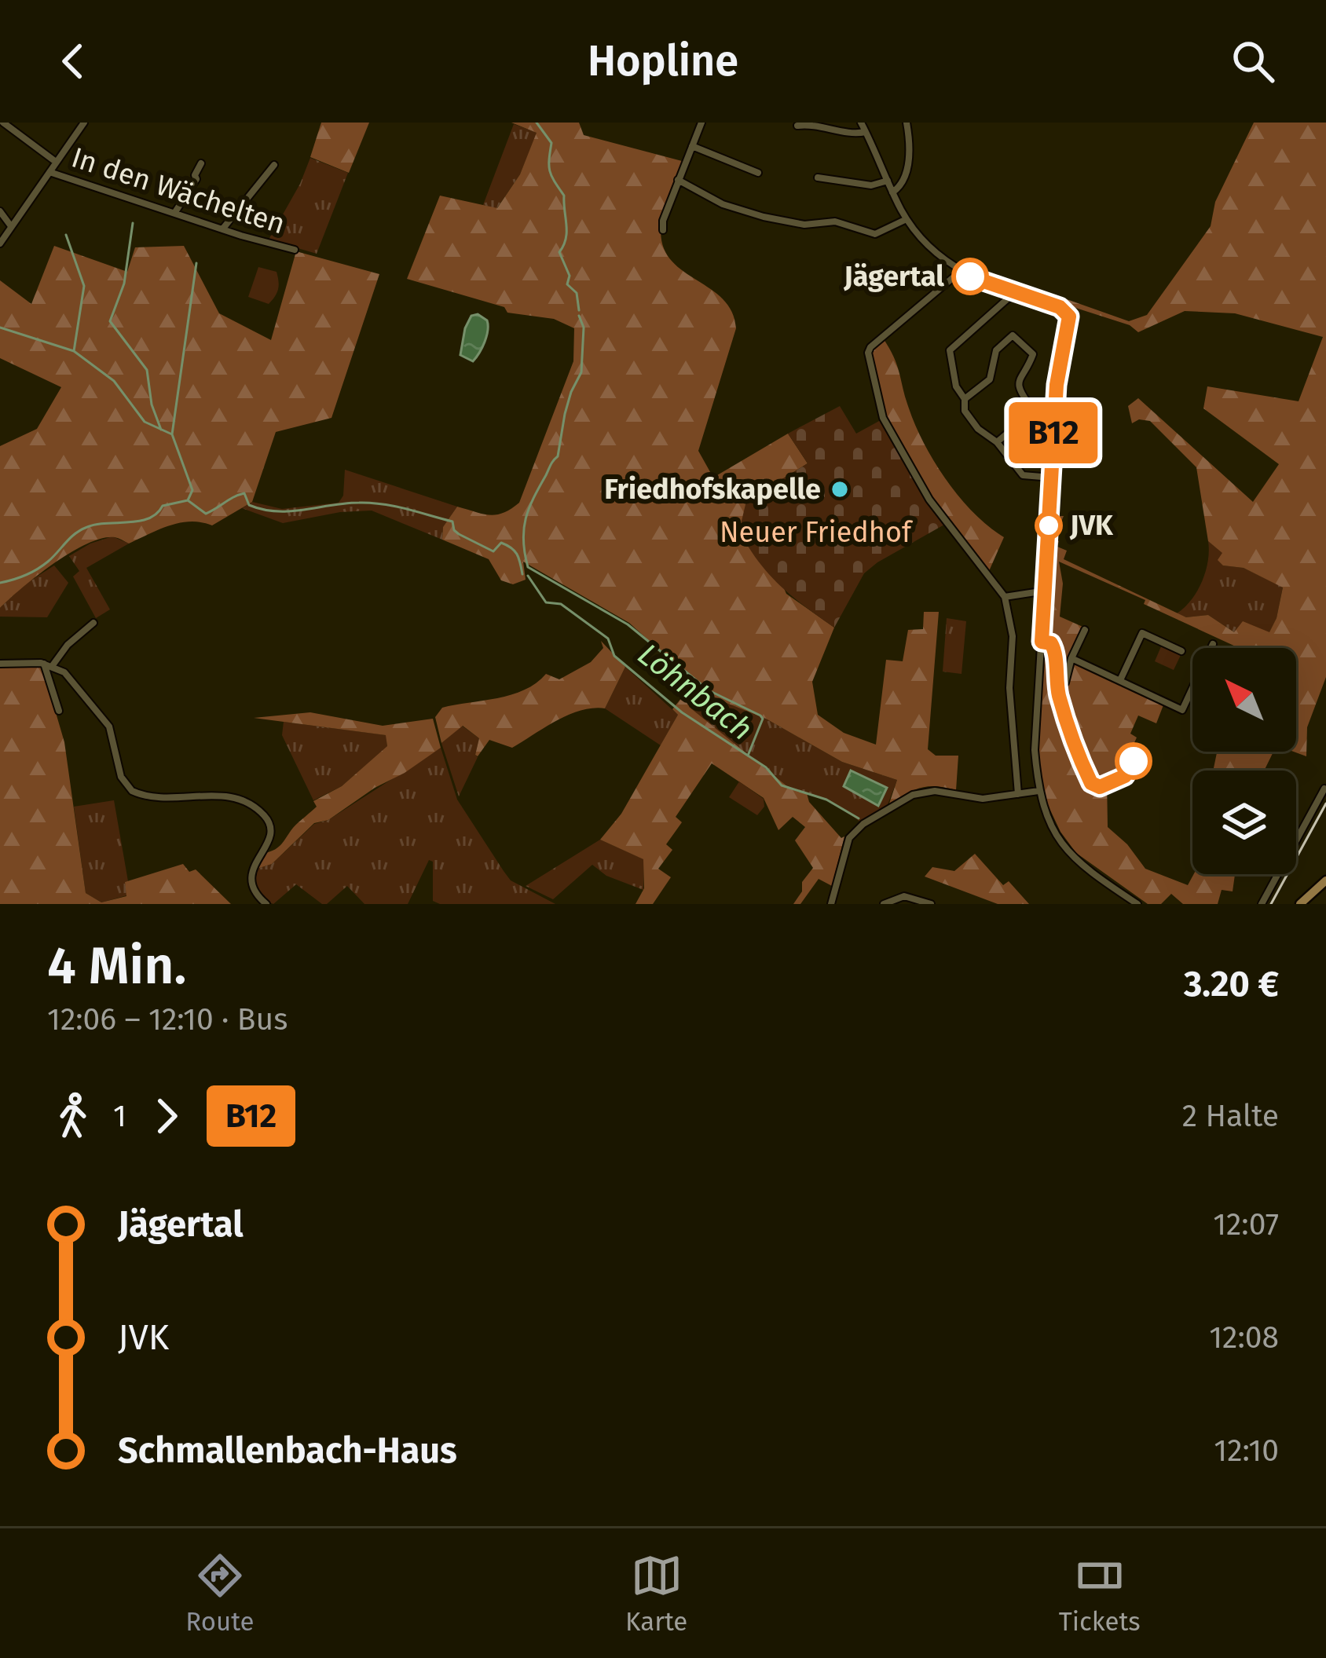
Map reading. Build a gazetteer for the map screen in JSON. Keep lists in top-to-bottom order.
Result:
{
  "streets": {
    "street": ["In den Wächelten"]
  },
  "water": ["Löhnbach"],
  "parks": ["Neuer Friedhof"],
  "places": ["Jägertal", "Friedhofskapelle", "JVK"],
  "lines": ["bus line B12"],
  "north": "top left",
  "page": {
    "header": "Hopline",
    "on_map": "B12",
    "heading": ["4 Min.", "12:06 – 12:10 · Bus", "3.20 €"],
    "legs": ["1", "B12", "2 Halte"],
    "list": [
      {
        "name": "Jägertal",
        "value": "12:07"
      },
      {
        "name": "JVK",
        "value": "12:08"
      },
      {
        "name": "Schmallenbach-Haus",
        "value": "12:10"
      }
    ],
    "tabs": ["Route", "Karte", "Tickets"]
  }
}
